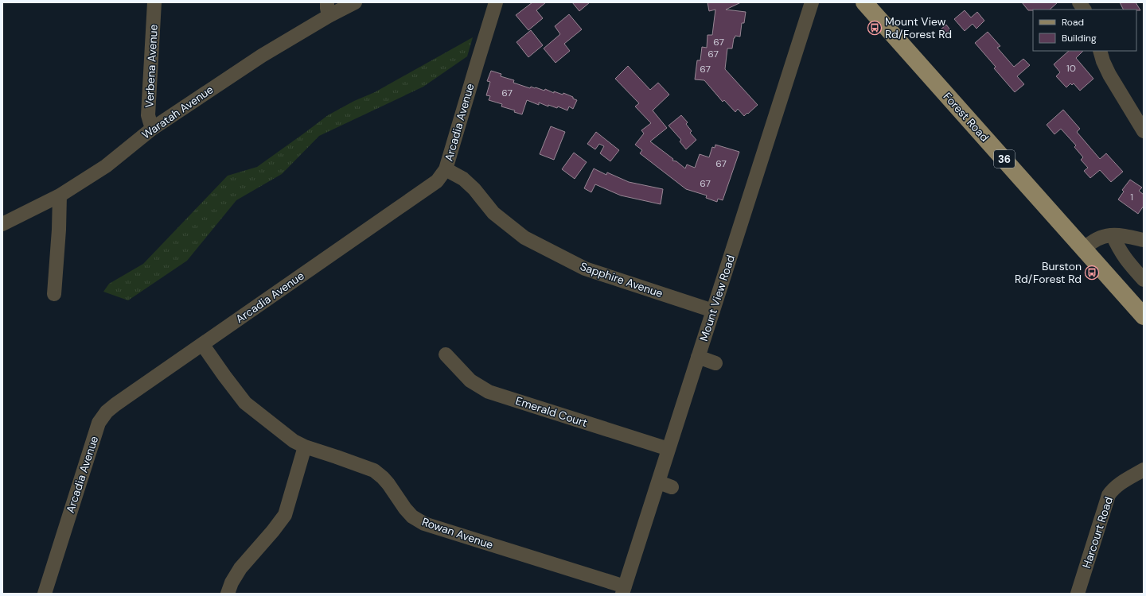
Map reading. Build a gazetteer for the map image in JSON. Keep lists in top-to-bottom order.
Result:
{
  "streets": {
    "main road": ["Forest Road", "36"],
    "street": [
      "Verbena Avenue",
      "Waratah Avenue",
      "Arcadia Avenue",
      "Sapphire Avenue",
      "Mount View Road",
      "Emerald Court",
      "Harcourt Road",
      "Rowan Avenue"
    ]
  },
  "crossings": [
    ["Verbena Avenue", "Waratah Avenue"],
    ["Arcadia Avenue", "Sapphire Avenue"],
    ["Arcadia Avenue", "Rowan Avenue"],
    ["Sapphire Avenue", "Mount View Road"],
    ["Mount View Road", "Emerald Court"],
    ["Mount View Road", "Rowan Avenue"]
  ],
  "places": {
    "bus stop": ["Mount View Rd/Forest Rd", "Burston Rd/Forest Rd"]
  },
  "house_numbers": [
    "67",
    "67",
    "10",
    "67",
    "67",
    "67",
    "67",
    "1"
  ],
  "legend": ["Road", "Building"]
}
